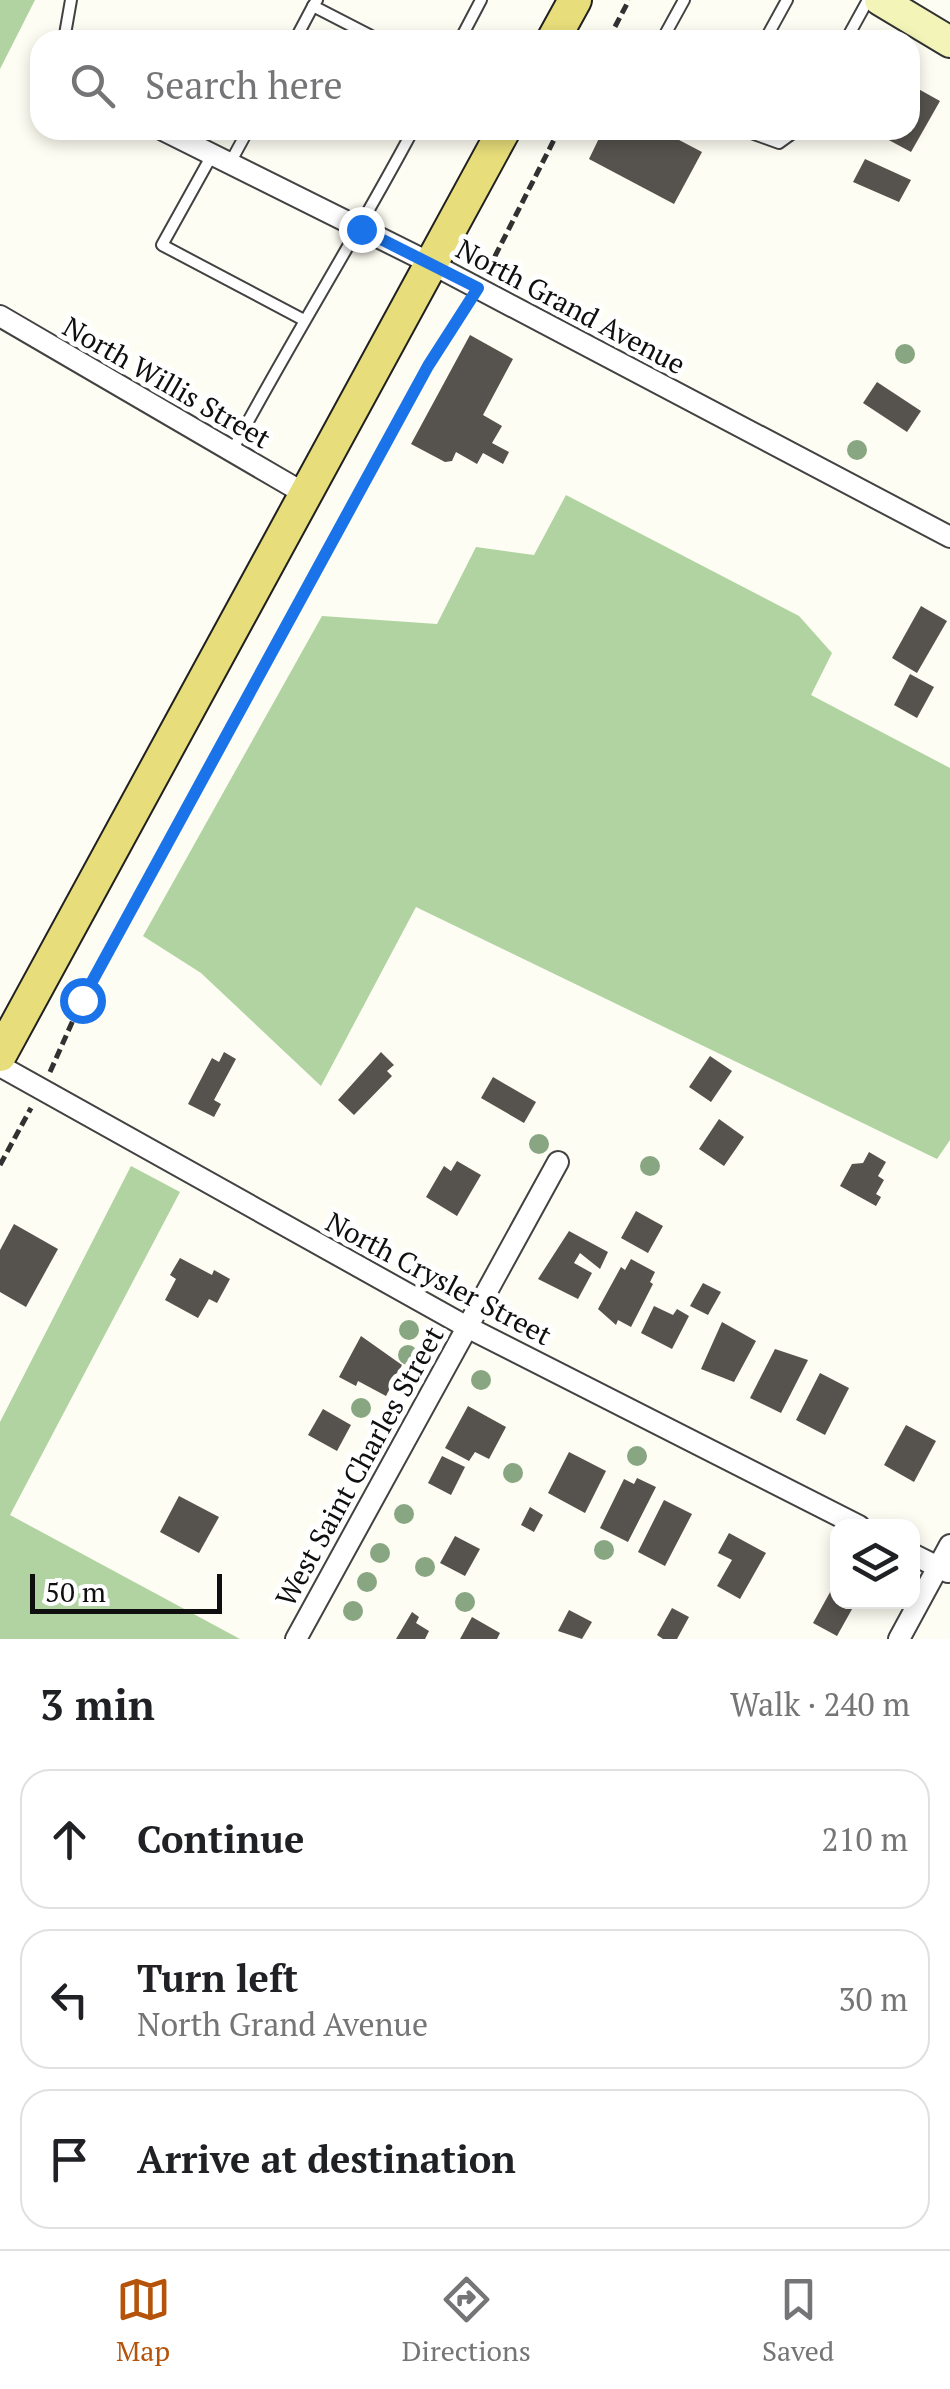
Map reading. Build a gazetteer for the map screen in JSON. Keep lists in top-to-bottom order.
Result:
{
  "streets": {
    "street": [
      "North Grand Avenue",
      "North Willis Street",
      "North Crysler Street",
      "West Saint Charles Street"
    ]
  },
  "crossings": [
    ["North Crysler Street", "West Saint Charles Street"]
  ],
  "scale_bar": "50 m",
  "page": {
    "search": "Search here",
    "scale": "50 m",
    "heading": ["3 min", "Walk · 240 m"],
    "list": [
      ["Continue", "210 m"],
      ["Turn left", "North Grand Avenue", "30 m"],
      "Arrive at destination"
    ],
    "nav": ["Map", "Directions", "Saved"]
  }
}
